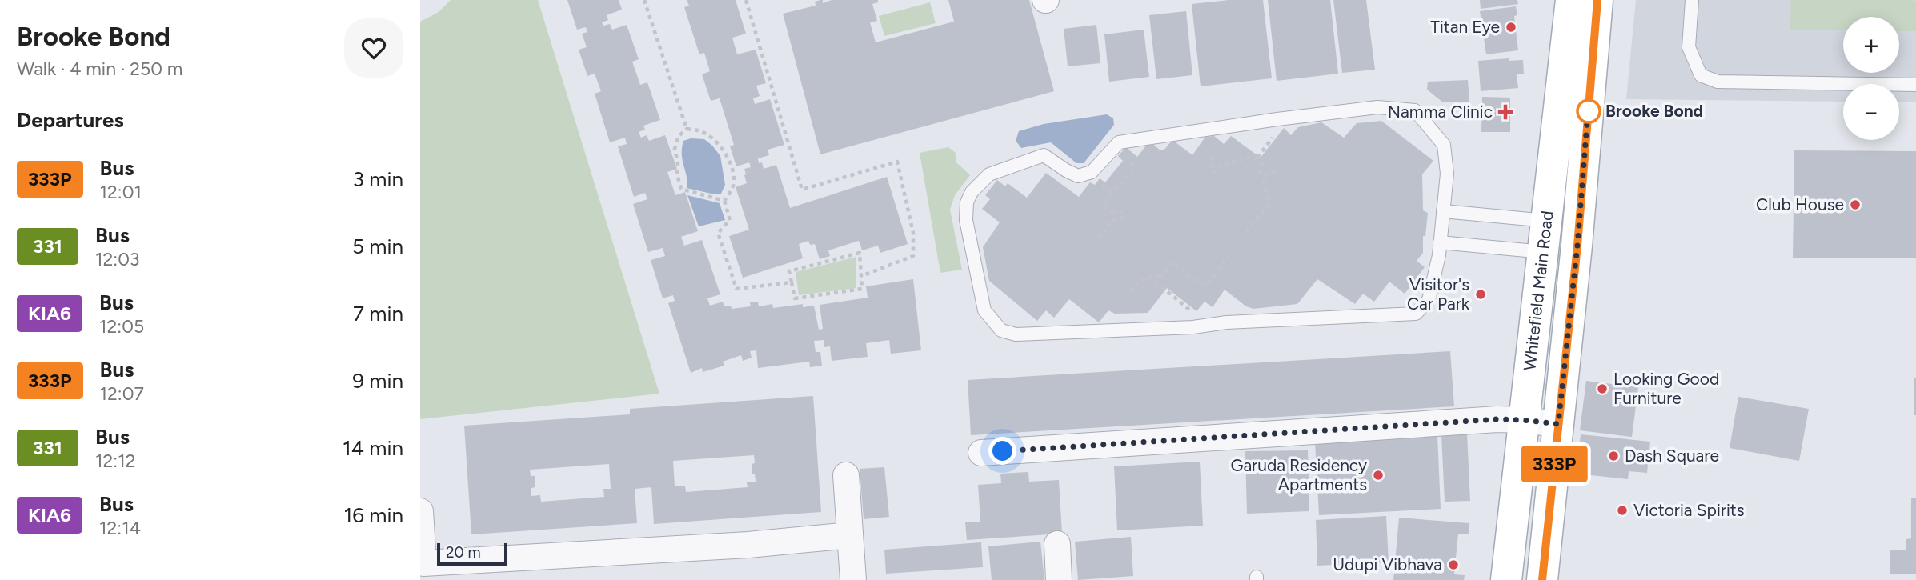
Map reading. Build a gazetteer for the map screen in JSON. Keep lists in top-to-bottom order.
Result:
{
  "streets": {
    "main road": ["Whitefield Main Road"]
  },
  "places": {
    "other": [
      "Titan Eye",
      "Brooke Bond",
      "Club House",
      "Visitor's Car Park",
      "Looking Good Furniture",
      "Dash Square",
      "Garuda Residency Apartments",
      "Victoria Spirits",
      "Udupi Vibhava"
    ],
    "health": ["Namma Clinic"]
  },
  "lines": ["bus line 333P"],
  "scale_bar": "20 m",
  "page": {
    "heading": [
      ["Brooke Bond", "Walk · 4 min · 250 m"],
      "Departures"
    ],
    "on_map": "333P",
    "map_buttons": ["+", "−"],
    "list": [
      {
        "mark": "333P",
        "name": "Bus",
        "note": "12:01",
        "value": "3 min"
      },
      {
        "mark": "331",
        "name": "Bus",
        "note": "12:03",
        "value": "5 min"
      },
      {
        "mark": "KIA6",
        "name": "Bus",
        "note": "12:05",
        "value": "7 min"
      },
      {
        "mark": "333P",
        "name": "Bus",
        "note": "12:07",
        "value": "9 min"
      },
      {
        "mark": "331",
        "name": "Bus",
        "note": "12:12",
        "value": "14 min"
      },
      {
        "mark": "KIA6",
        "name": "Bus",
        "note": "12:14",
        "value": "16 min"
      }
    ],
    "scale": "20 m"
  }
}
